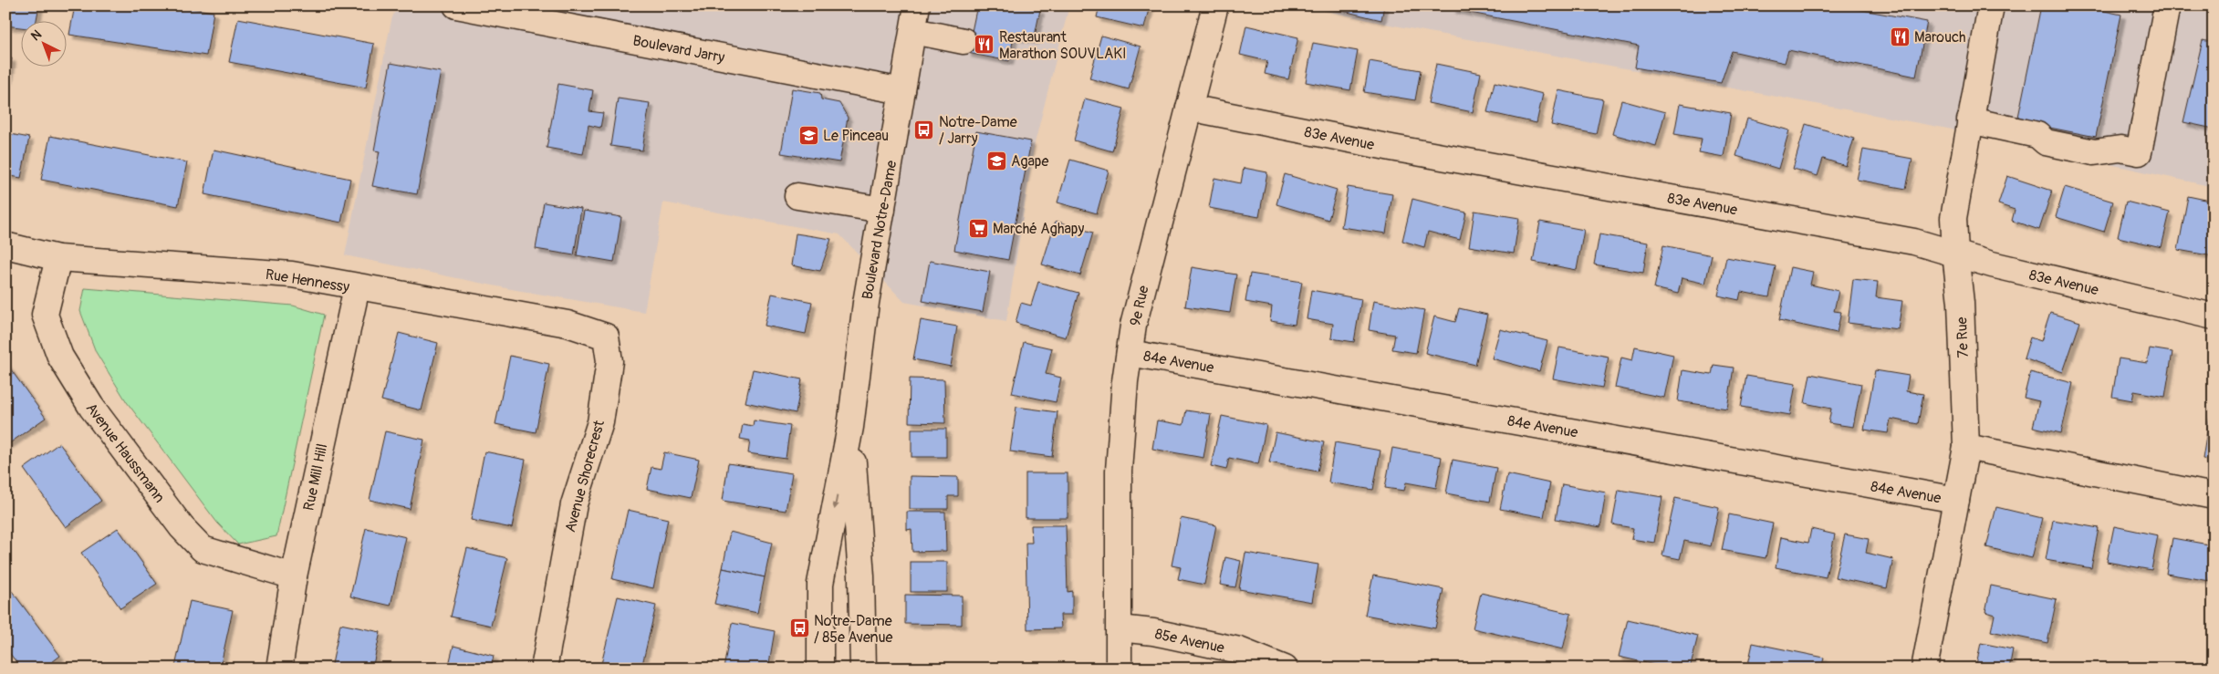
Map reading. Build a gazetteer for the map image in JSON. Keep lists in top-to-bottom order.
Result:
{
  "streets": {
    "street": [
      "Boulevard Jarry",
      "83e Avenue",
      "Boulevard Notre-Dame",
      "Rue Hennessy",
      "9e Rue",
      "7e Rue",
      "84e Avenue",
      "Avenue Haussmann",
      "Avenue Shorecrest",
      "Rue Mill Hill",
      "85e Avenue"
    ]
  },
  "crossings": [
    ["Boulevard Jarry", "Boulevard Notre-Dame"],
    ["83e Avenue", "9e Rue"],
    ["83e Avenue", "7e Rue"],
    ["Rue Hennessy", "Avenue Haussmann"],
    ["Rue Hennessy", "Avenue Shorecrest"],
    ["Rue Hennessy", "Rue Mill Hill"],
    ["9e Rue", "84e Avenue"],
    ["9e Rue", "85e Avenue"],
    ["7e Rue", "84e Avenue"],
    ["Avenue Haussmann", "Rue Mill Hill"]
  ],
  "places": {
    "restaurant": ["Marouch", "Restaurant Marathon SOUVLAKI"],
    "bus stop": ["Notre-Dame / Jarry", "Notre-Dame / 85e Avenue"],
    "school or university": ["Le Pinceau", "Agape"],
    "supermarket": ["Marché Aghapy"]
  },
  "north": "top left"
}
